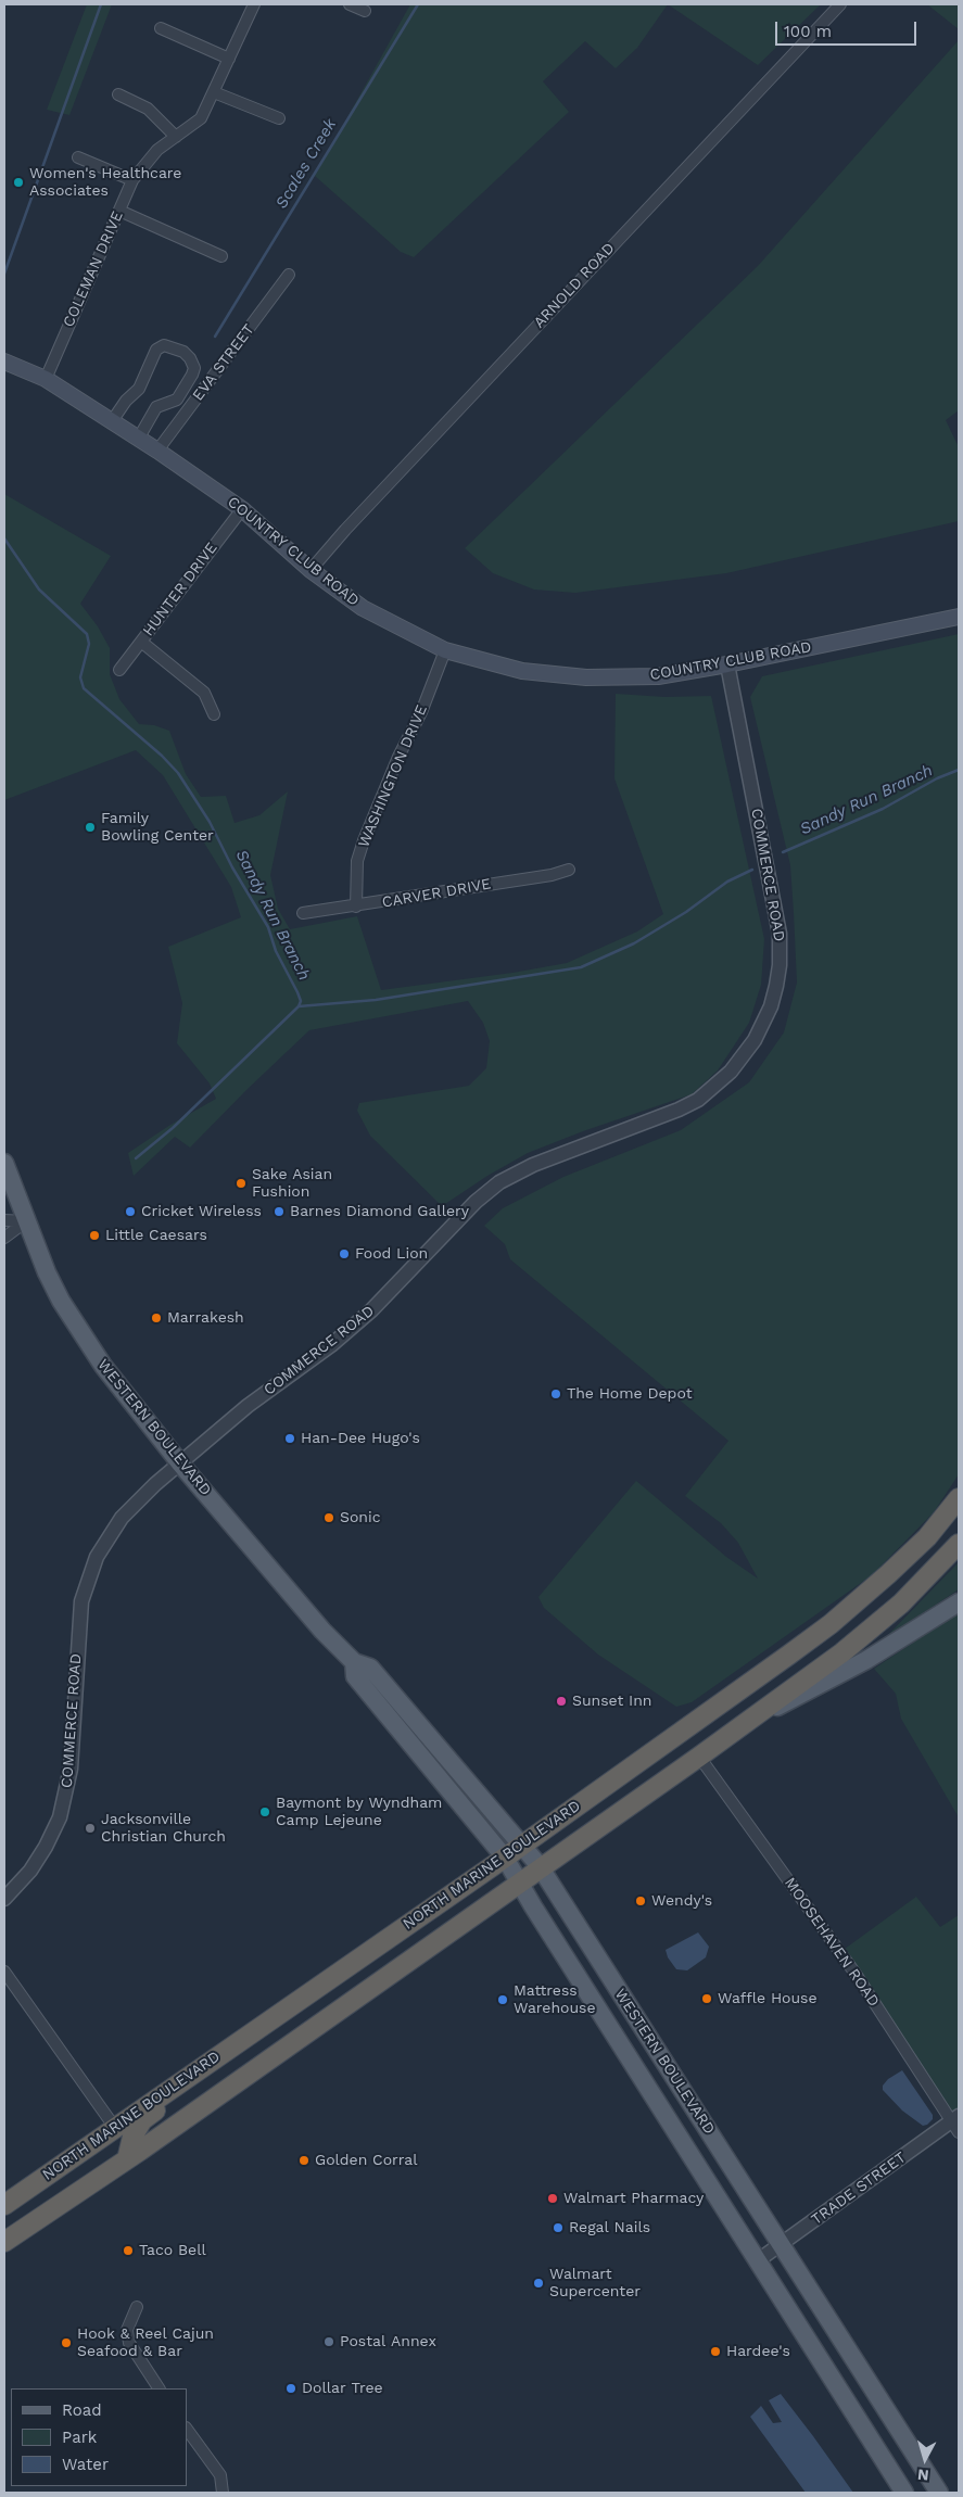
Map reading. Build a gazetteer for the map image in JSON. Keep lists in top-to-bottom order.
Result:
{
  "streets": {
    "highway": ["NORTH MARINE BOULEVARD"],
    "main road": ["COUNTRY CLUB ROAD", "WESTERN BOULEVARD"],
    "street": [
      "COLEMAN DRIVE",
      "ARNOLD ROAD",
      "EVA STREET",
      "HUNTER DRIVE",
      "WASHINGTON DRIVE",
      "COMMERCE ROAD",
      "CARVER DRIVE",
      "MOOSEHAVEN ROAD",
      "TRADE STREET"
    ]
  },
  "crossings": [
    ["COLEMAN DRIVE", "COUNTRY CLUB ROAD"],
    ["ARNOLD ROAD", "COUNTRY CLUB ROAD"],
    ["EVA STREET", "COUNTRY CLUB ROAD"],
    ["COUNTRY CLUB ROAD", "HUNTER DRIVE"],
    ["COUNTRY CLUB ROAD", "WASHINGTON DRIVE"],
    ["COUNTRY CLUB ROAD", "COMMERCE ROAD"],
    ["WASHINGTON DRIVE", "CARVER DRIVE"],
    ["COMMERCE ROAD", "WESTERN BOULEVARD"],
    ["WESTERN BOULEVARD", "NORTH MARINE BOULEVARD"],
    ["WESTERN BOULEVARD", "TRADE STREET"],
    ["NORTH MARINE BOULEVARD", "MOOSEHAVEN ROAD"],
    ["MOOSEHAVEN ROAD", "TRADE STREET"]
  ],
  "water": ["Scales Creek", "Sandy Run Branch"],
  "places": [
    "Women's Healthcare Associates",
    "Family Bowling Center",
    "Sake Asian Fushion",
    "Cricket Wireless",
    "Barnes Diamond Gallery",
    "Little Caesars",
    "Food Lion",
    "Marrakesh",
    "The Home Depot",
    "Han-Dee Hugo's",
    "Sonic",
    "Sunset Inn",
    "Baymont by Wyndham Camp Lejeune",
    "Jacksonville Christian Church",
    "Wendy's",
    "Waffle House",
    "Mattress Warehouse",
    "Golden Corral",
    "Walmart Pharmacy",
    "Regal Nails",
    "Taco Bell",
    "Walmart Supercenter",
    "Postal Annex",
    "Hook & Reel Cajun Seafood & Bar",
    "Hardee's",
    "Dollar Tree"
  ],
  "legend": ["Road", "Park", "Water"],
  "scale_bar": "100 m",
  "north": "bottom"
}
